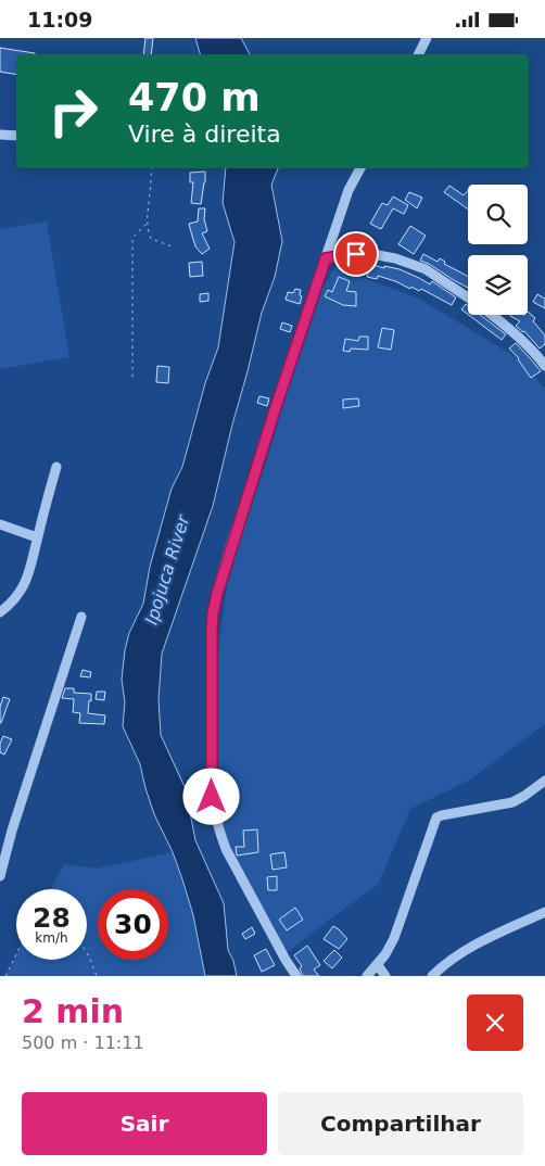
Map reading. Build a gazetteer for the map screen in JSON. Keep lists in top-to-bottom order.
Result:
{
  "water": ["Ipojuca River"],
  "page": {
    "status": "11:09",
    "turn": ["470 m", "Vire à direita"],
    "speed": "28 km/h",
    "limit": "30",
    "heading": ["2 min", "500 m · 11:11"],
    "buttons": ["Sair", "Compartilhar"]
  }
}
